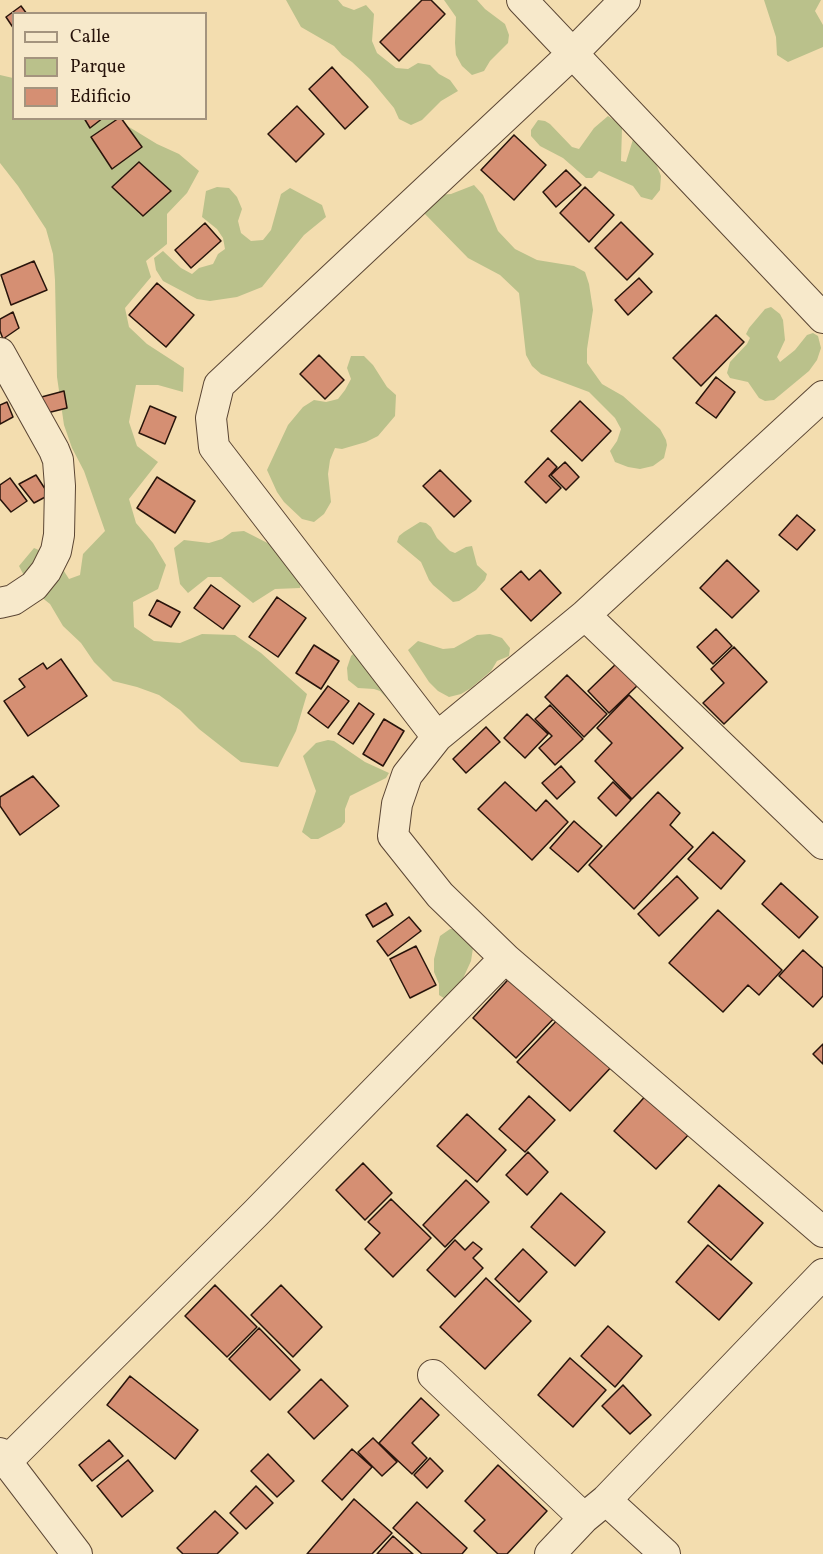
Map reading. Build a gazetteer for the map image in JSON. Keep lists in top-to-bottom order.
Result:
{
  "legend": ["Calle", "Parque", "Edificio"]
}
